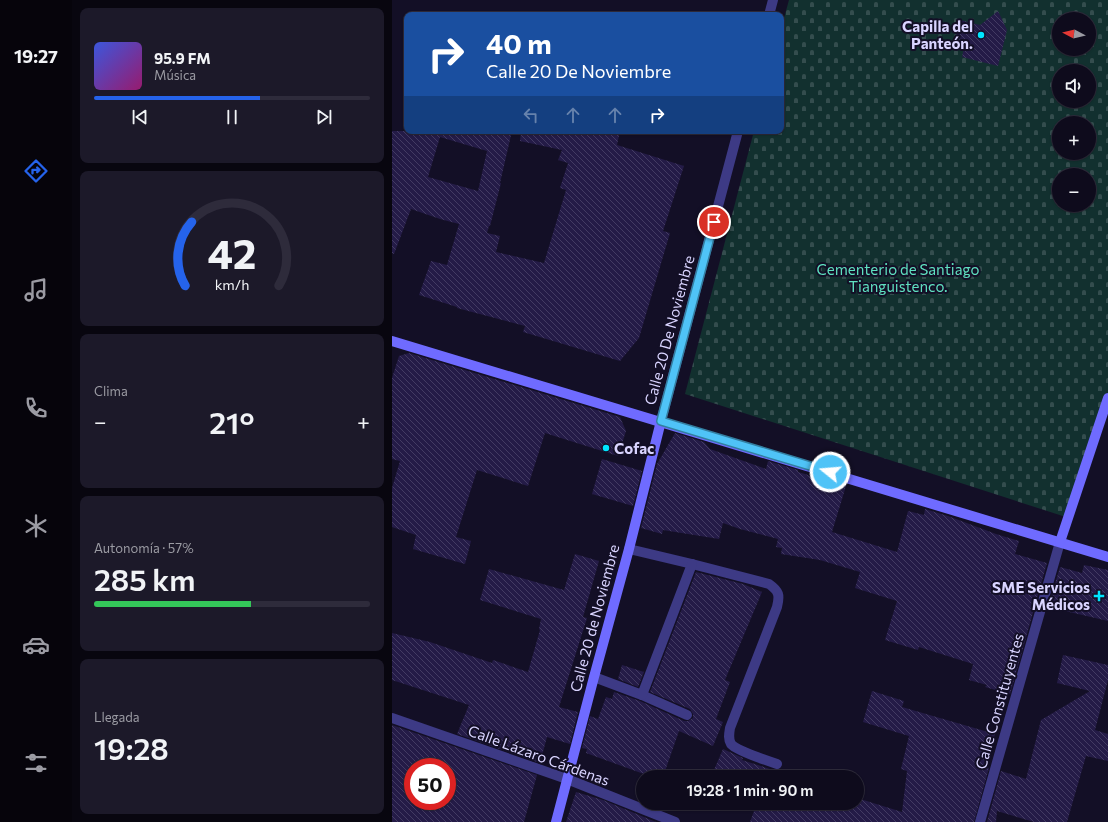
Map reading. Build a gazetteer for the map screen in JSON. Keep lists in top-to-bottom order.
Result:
{
  "streets": {
    "main road": ["Calle 20 de Noviembre"],
    "street": ["Calle 20 De Noviembre", "Calle Constituyentes", "Calle Lázaro Cárdenas"]
  },
  "crossings": [
    ["Calle 20 De Noviembre", "Calle 20 de Noviembre"],
    ["Calle 20 de Noviembre", "Calle Lázaro Cárdenas"]
  ],
  "parks": ["Cementerio de Santiago Tianguistenco."],
  "places": {
    "other": ["Capilla del Panteón.", "Cofac"],
    "health": ["SME Servicios Médicos"]
  },
  "north": "left",
  "page": {
    "tabs": "19:27",
    "map_buttons": ["+", "−"],
    "turn": ["40 m", "Calle 20 De Noviembre"],
    "song": ["95.9 FM", "Música"],
    "tile": [
      "Clima",
      ["Autonomía · 57%", "285 km"],
      ["Llegada", "19:28"]
    ],
    "heat": ["−", "21°", "+"],
    "limit": "50",
    "trip": "19:28 · 1 min · 90 m",
    "gauge": ["42", "km/h"]
  }
}
